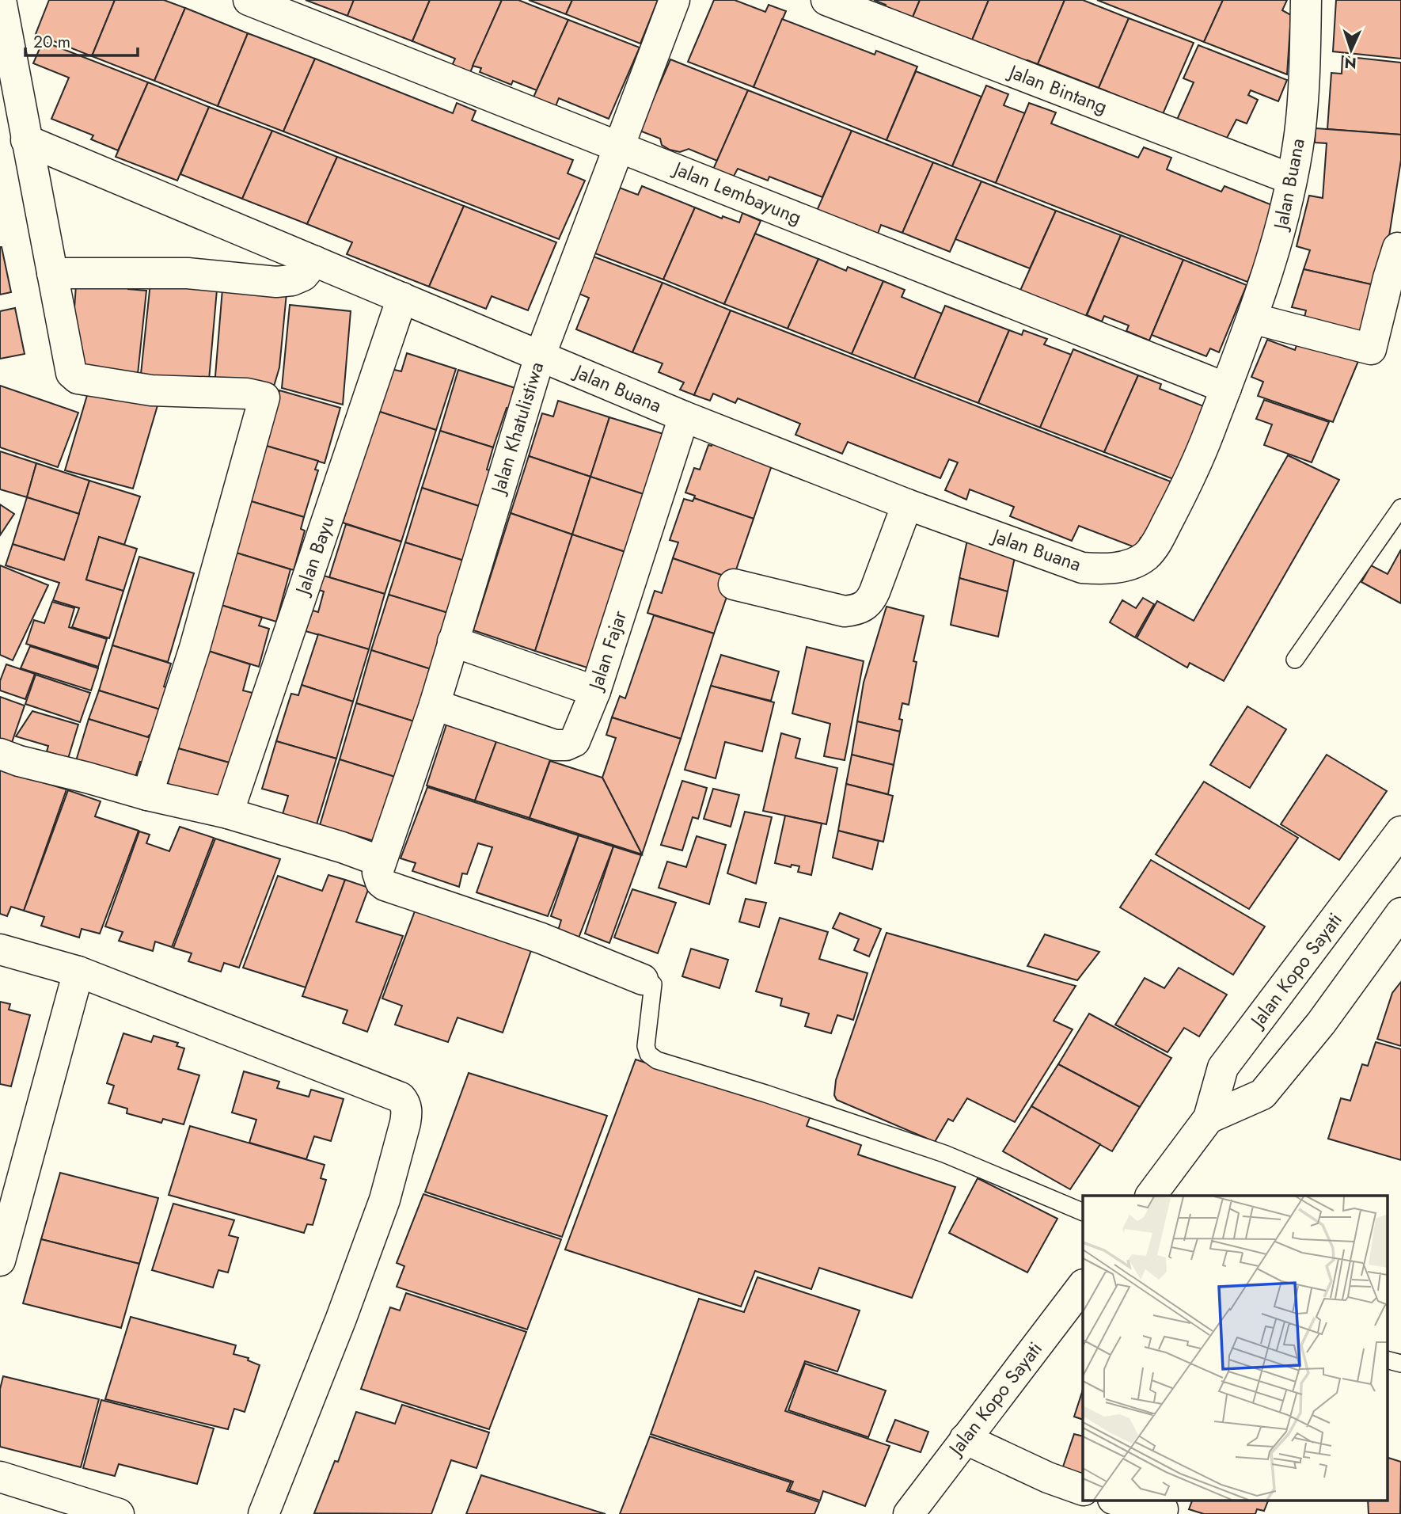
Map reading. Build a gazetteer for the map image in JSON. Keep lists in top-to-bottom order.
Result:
{
  "streets": {
    "street": [
      "Jalan Bintang",
      "Jalan Buana",
      "Jalan Lembayung",
      "Jalan Khatulistiwa",
      "Jalan Bayu",
      "Jalan Fajar",
      "Jalan Kopo Sayati"
    ]
  },
  "crossings": [
    ["Jalan Bintang", "Jalan Buana"],
    ["Jalan Buana", "Jalan Lembayung"],
    ["Jalan Buana", "Jalan Khatulistiwa"],
    ["Jalan Buana", "Jalan Bayu"],
    ["Jalan Buana", "Jalan Fajar"],
    ["Jalan Lembayung", "Jalan Khatulistiwa"],
    ["Jalan Khatulistiwa", "Jalan Fajar"]
  ],
  "scale_bar": "20 m",
  "north": "bottom"
}
